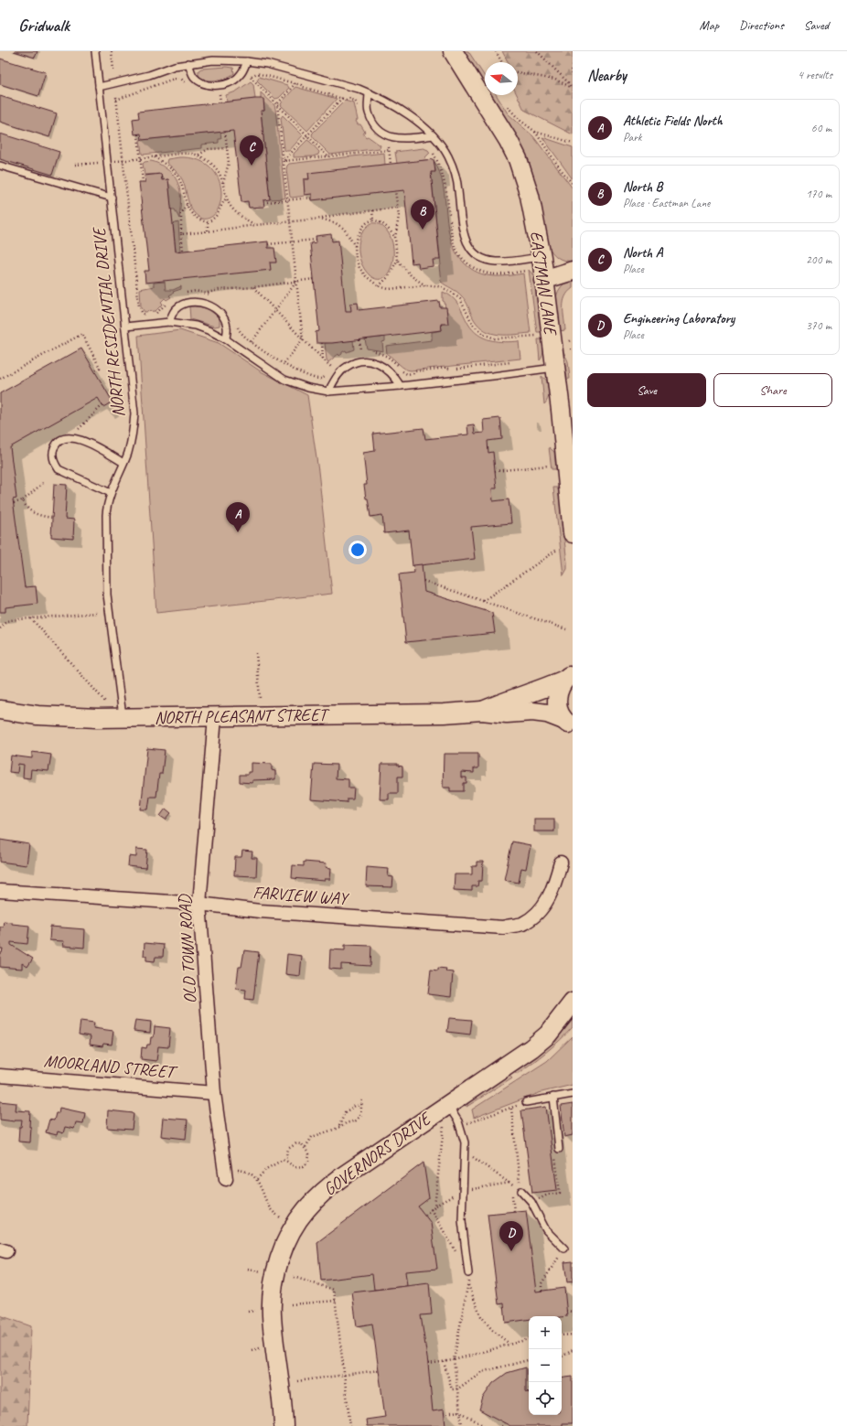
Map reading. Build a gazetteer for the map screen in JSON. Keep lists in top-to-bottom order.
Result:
{
  "streets": {
    "main road": ["EASTMAN LANE", "NORTH PLEASANT STREET", "GOVERNORS DRIVE"],
    "street": ["FARVIEW WAY", "OLD TOWN ROAD", "MOORLAND STREET"],
    "lane": ["NORTH RESIDENTIAL DRIVE"]
  },
  "crossings": [
    ["NORTH RESIDENTIAL DRIVE", "NORTH PLEASANT STREET"],
    ["NORTH PLEASANT STREET", "OLD TOWN ROAD"],
    ["FARVIEW WAY", "OLD TOWN ROAD"],
    ["OLD TOWN ROAD", "MOORLAND STREET"]
  ],
  "north": "left",
  "page": {
    "header": "Gridwalk",
    "nav": ["Map", "Directions", "Saved"],
    "heading": ["Nearby", "4 results"],
    "list": [
      {
        "mark": "A",
        "name": "Athletic Fields North",
        "note": "Park",
        "value": "60 m"
      },
      {
        "mark": "B",
        "name": "North B",
        "note": "Place · Eastman Lane",
        "value": "170 m"
      },
      {
        "mark": "C",
        "name": "North A",
        "note": "Place",
        "value": "200 m"
      },
      {
        "mark": "D",
        "name": "Engineering Laboratory",
        "note": "Place",
        "value": "370 m"
      }
    ],
    "pins": [
      "C",
      "B",
      "A",
      "D"
    ],
    "buttons": ["Save", "Share"],
    "map_buttons": ["+", "−"]
  }
}
